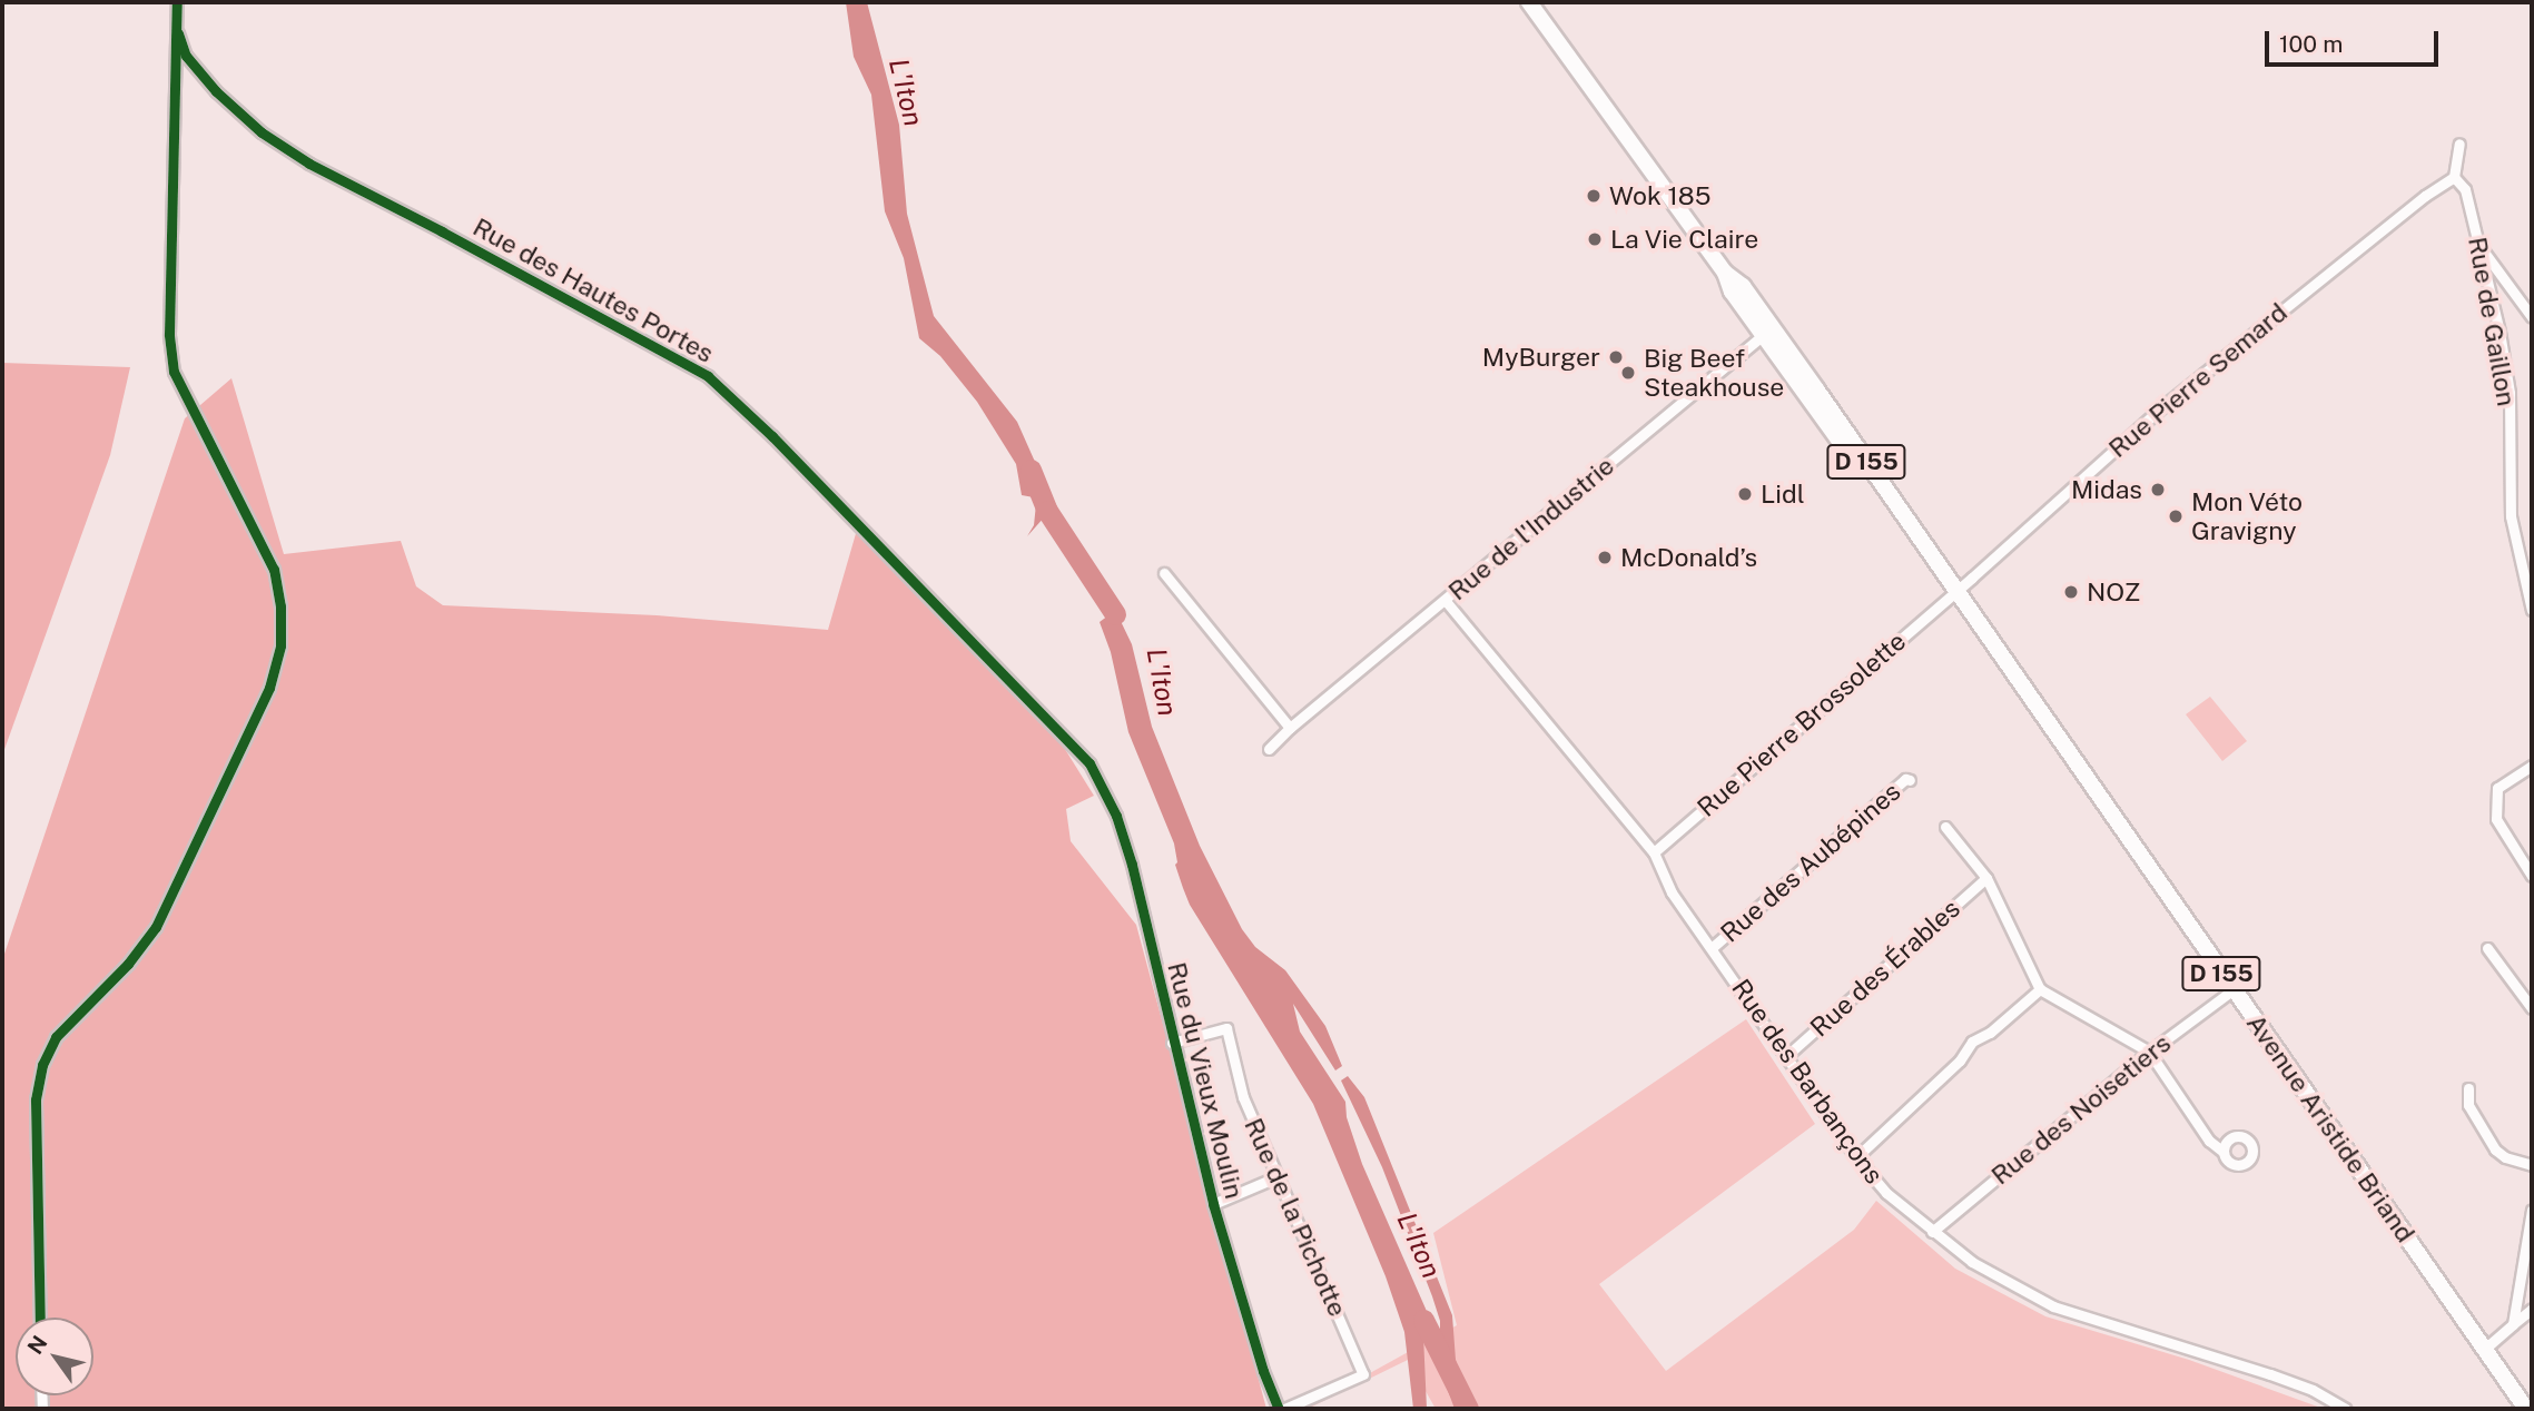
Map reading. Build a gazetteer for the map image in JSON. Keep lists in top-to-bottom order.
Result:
{
  "streets": {
    "main road": ["D 155", "Avenue Aristide Briand"],
    "street": [
      "Rue des Hautes Portes",
      "Rue de Gaillon",
      "Rue Pierre Semard",
      "Rue de l'Industrie",
      "Rue Pierre Brossolette",
      "Rue des Aubépines",
      "Rue des Érables",
      "Rue du Vieux Moulin",
      "Rue des Barbançons",
      "Rue des Noisetiers",
      "Rue de la Pichotte"
    ]
  },
  "crossings": [
    ["Rue des Hautes Portes", "Rue du Vieux Moulin"],
    ["Rue de Gaillon", "Rue Pierre Semard"],
    ["Rue Pierre Semard", "Rue Pierre Brossolette"],
    ["Rue Pierre Semard", "Avenue Aristide Briand"],
    ["Rue de l'Industrie", "Rue des Barbançons"],
    ["Rue de l'Industrie", "Avenue Aristide Briand"],
    ["Rue Pierre Brossolette", "Rue des Barbançons"],
    ["Rue Pierre Brossolette", "Avenue Aristide Briand"],
    ["Rue des Aubépines", "Rue des Barbançons"],
    ["Rue des Érables", "Rue des Barbançons"],
    ["Rue du Vieux Moulin", "Rue de la Pichotte"],
    ["Rue des Barbançons", "Rue des Noisetiers"],
    ["Rue des Noisetiers", "Avenue Aristide Briand"]
  ],
  "water": ["L'Iton"],
  "places": [
    "Wok 185",
    "La Vie Claire",
    "MyBurger",
    "Big Beef Steakhouse",
    "Midas",
    "Lidl",
    "Mon Véto Gravigny",
    "McDonald’s",
    "NOZ"
  ],
  "scale_bar": "100 m",
  "north": "top left"
}
